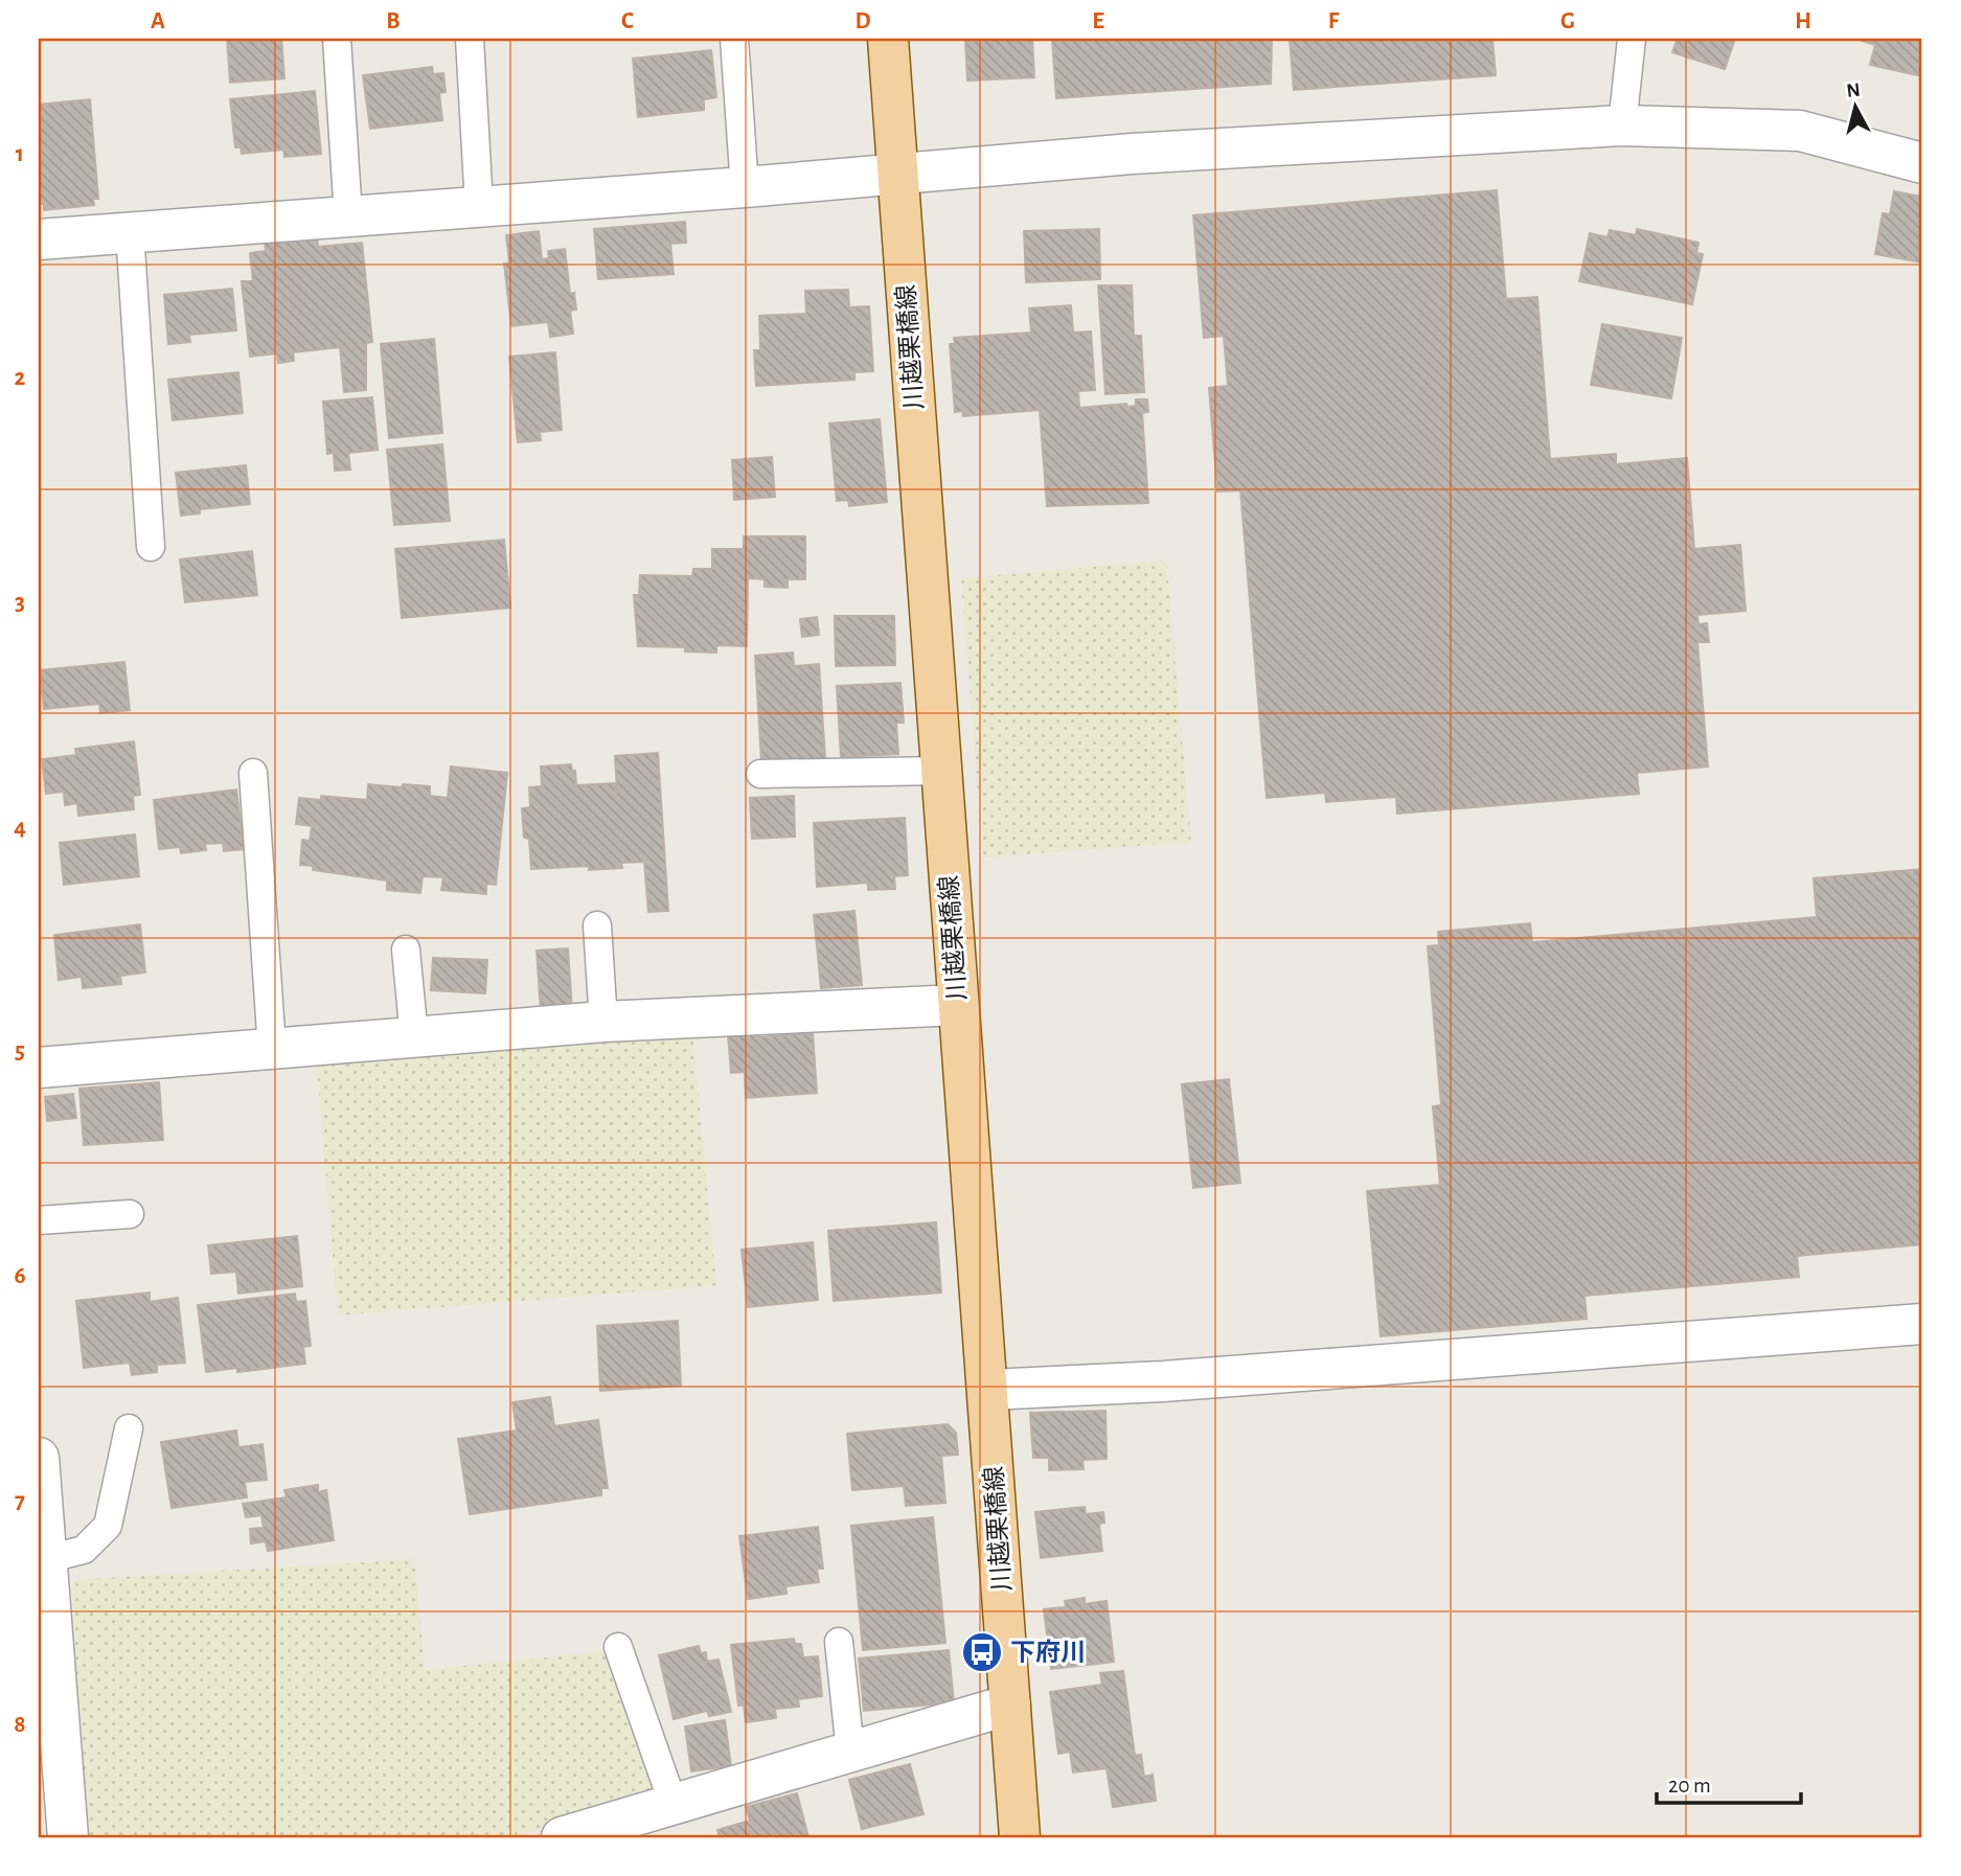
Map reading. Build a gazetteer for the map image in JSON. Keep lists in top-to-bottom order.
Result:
{
  "streets": {
    "main road": ["川越栗橋線"]
  },
  "places": {
    "bus stop": ["下府川"]
  },
  "scale_bar": "20 m",
  "north": "top",
  "grid": {
    "columns": [
      "A",
      "B",
      "C",
      "D",
      "E",
      "F",
      "G",
      "H"
    ],
    "rows": [
      "1",
      "2",
      "3",
      "4",
      "5",
      "6",
      "7",
      "8"
    ]
  }
}
